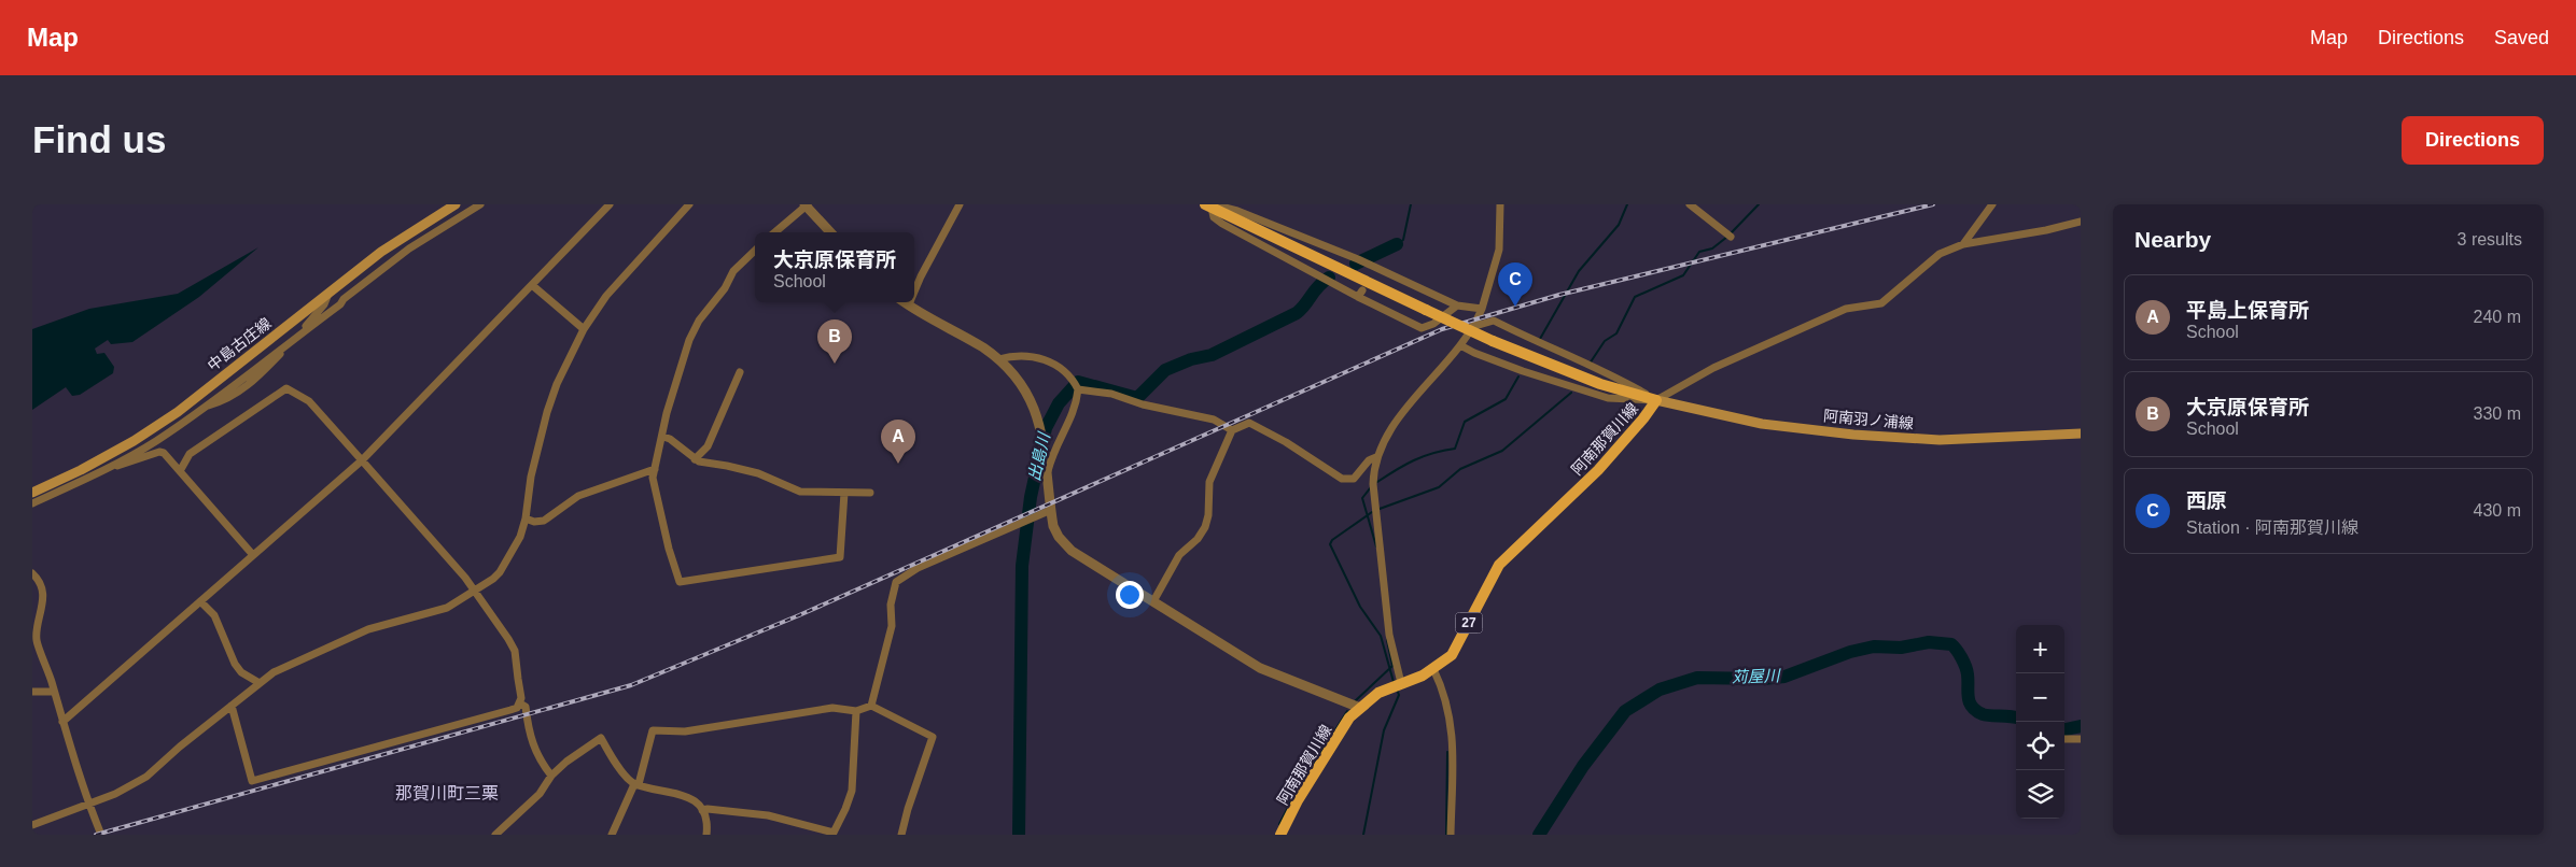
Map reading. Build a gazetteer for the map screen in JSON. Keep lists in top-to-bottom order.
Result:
{
  "streets": {
    "main road": [
      "中島古庄線",
      "阿南羽ノ浦線",
      "阿南那賀川線",
      "27"
    ]
  },
  "crossings": [
    ["阿南羽ノ浦線", "阿南那賀川線"]
  ],
  "districts": ["那賀川町三栗"],
  "water": ["出島川", "苅屋川"],
  "page": {
    "header": "Map",
    "nav": ["Map", "Directions", "Saved"],
    "buttons": "Directions",
    "title": "Find us",
    "heading": ["Nearby", "3 results"],
    "popup": ["大京原保育所", "School"],
    "pins": ["C", "B", "A"],
    "list": [
      {
        "mark": "A",
        "name": "平島上保育所",
        "note": "School",
        "value": "240 m"
      },
      {
        "mark": "B",
        "name": "大京原保育所",
        "note": "School",
        "value": "330 m"
      },
      {
        "mark": "C",
        "name": "西原",
        "note": "Station · 阿南那賀川線",
        "value": "430 m"
      }
    ],
    "map_buttons": ["+", "−"]
  }
}
